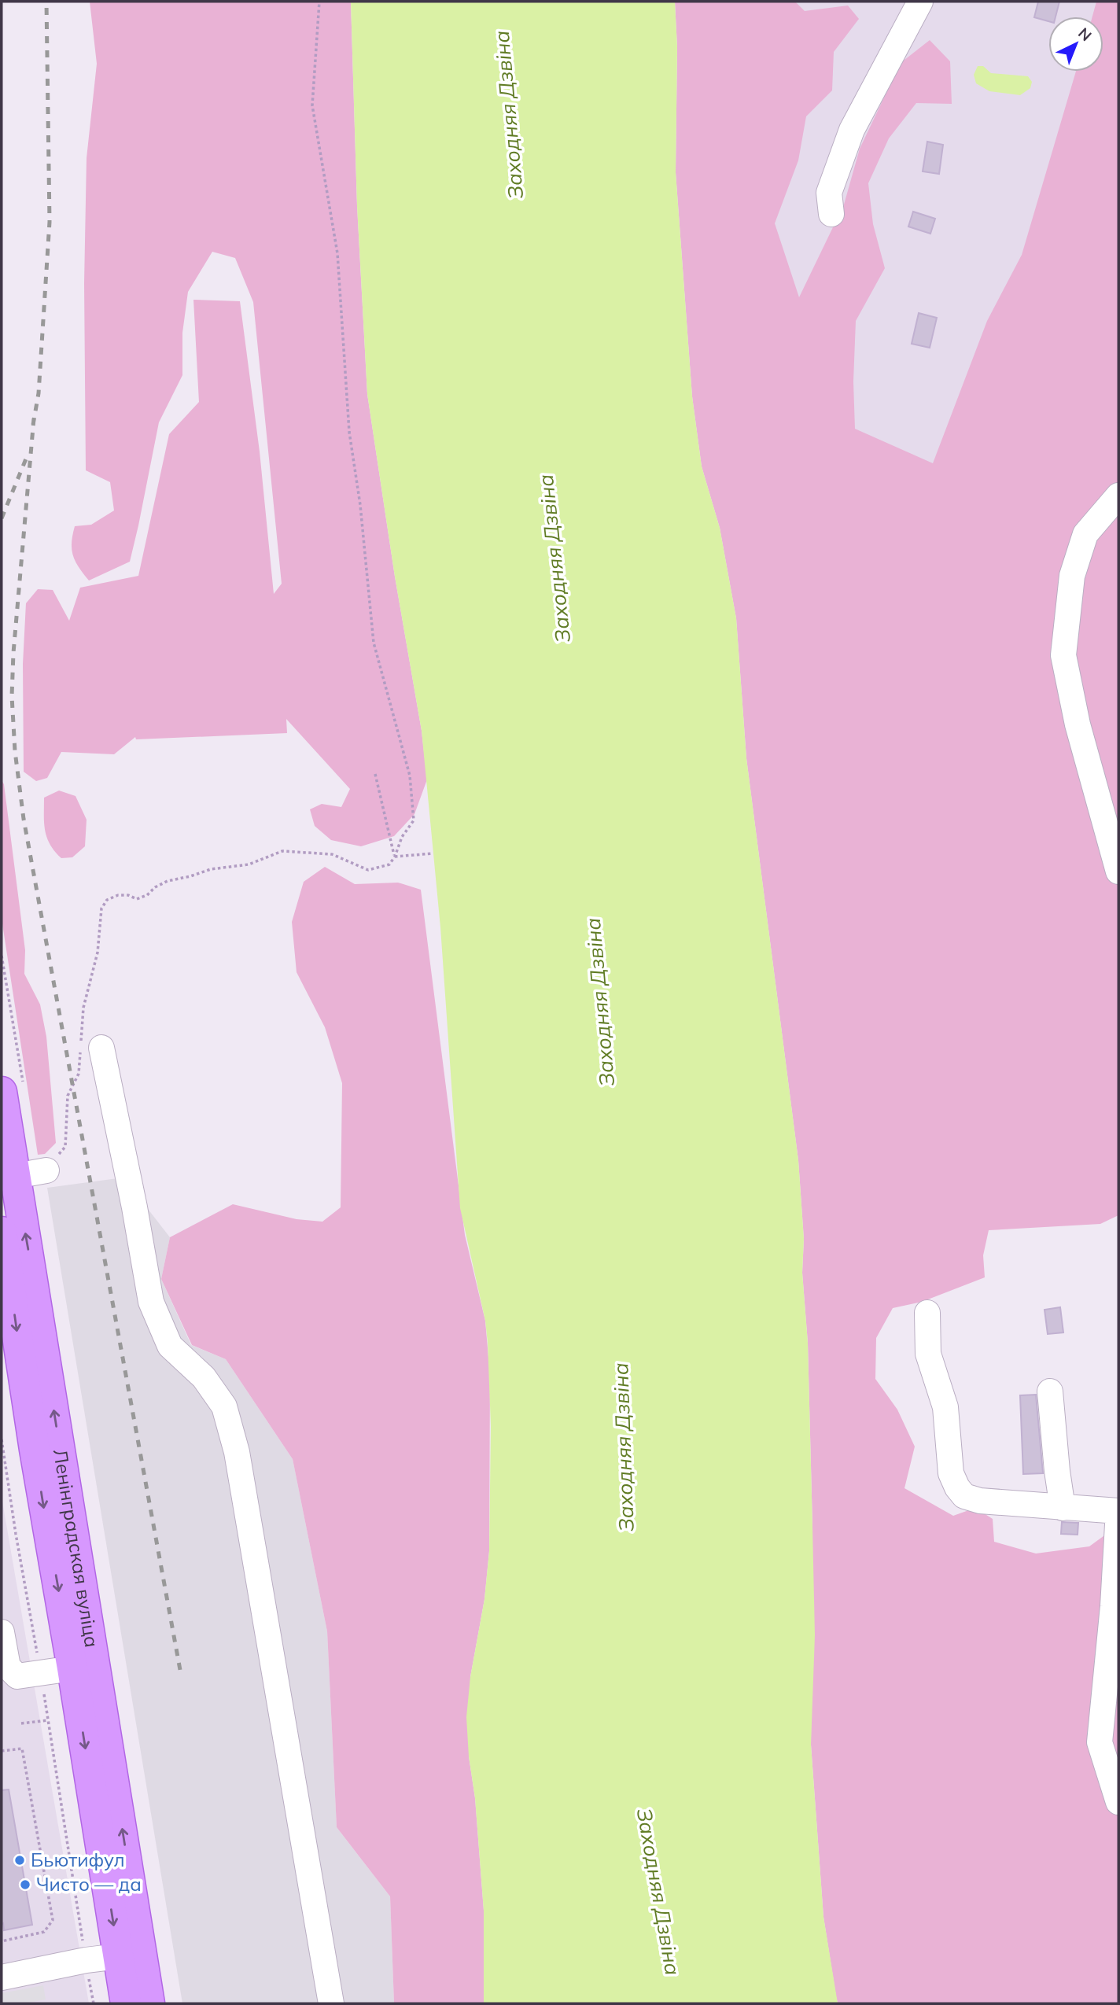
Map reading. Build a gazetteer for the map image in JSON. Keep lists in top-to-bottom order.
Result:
{
  "streets": {
    "main road": ["Ленінградская вуліца"]
  },
  "water": ["Заходняя Дзвіна"],
  "places": ["Бьютифул", "Чисто — да"],
  "north": "top right"
}
